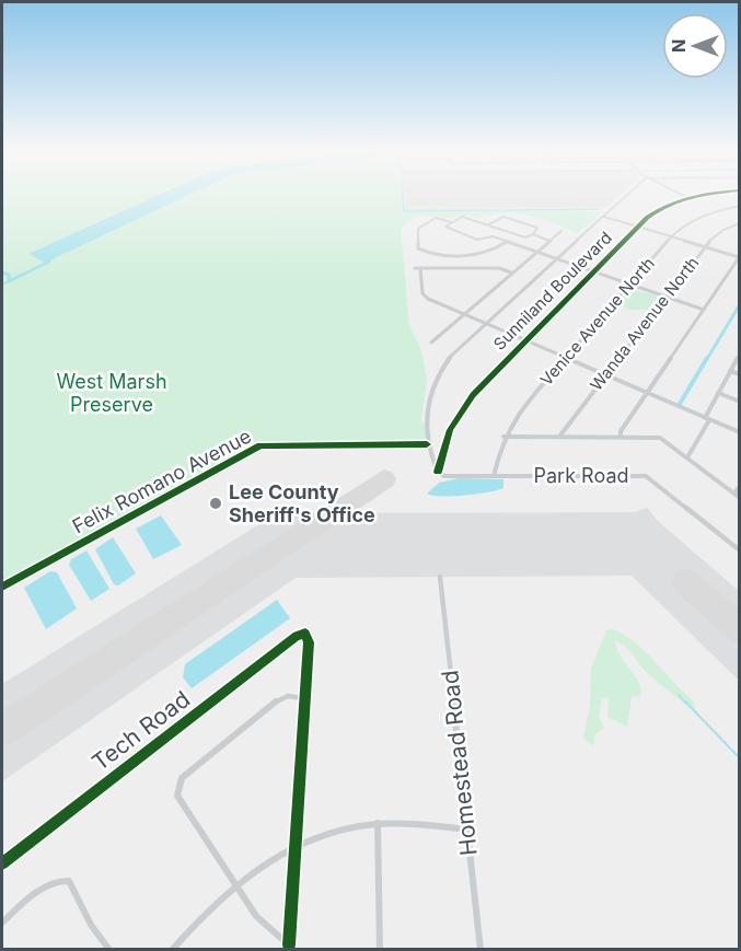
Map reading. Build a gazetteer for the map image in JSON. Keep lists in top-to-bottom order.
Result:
{
  "streets": {
    "street": [
      "Sunniland Boulevard",
      "Venice Avenue North",
      "Wanda Avenue North",
      "Park Road",
      "Felix Romano Avenue",
      "Tech Road",
      "Homestead Road"
    ]
  },
  "crossings": [
    ["Sunniland Boulevard", "Park Road"],
    ["Venice Avenue North", "Park Road"]
  ],
  "parks": ["West Marsh Preserve"],
  "places": ["Lee County Sheriff's Office"],
  "north": "left"
}
